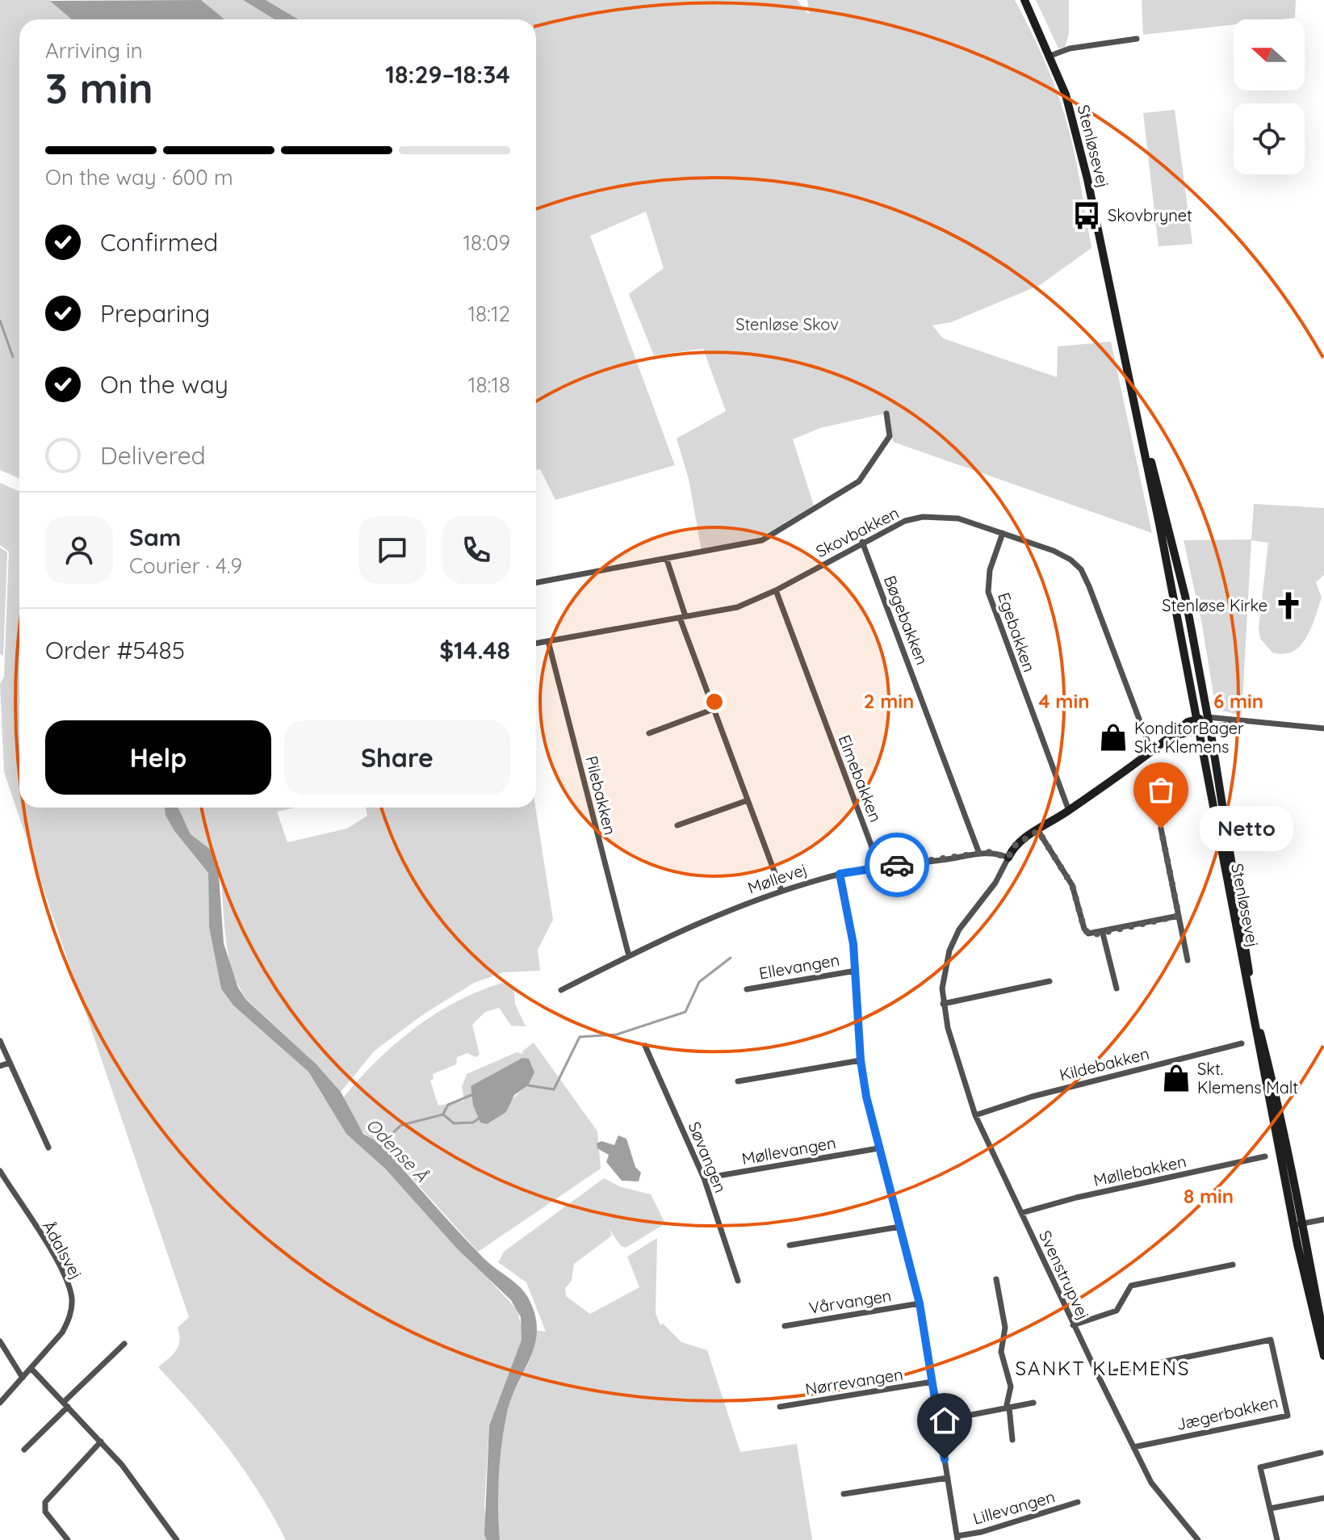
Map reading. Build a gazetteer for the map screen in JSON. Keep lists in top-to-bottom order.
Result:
{
  "streets": {
    "street": [
      "Stenløsevej",
      "Skovbakken",
      "Bøgebakken",
      "Egebakken",
      "Elmebakken",
      "Pilebakken",
      "Møllevej",
      "Ellevangen",
      "Kildebakken",
      "Møllevangen",
      "Søvangen",
      "Møllebakken",
      "Ådalsvej",
      "Svenstrupvej",
      "Vårvangen",
      "Nørrevangen",
      "Jægerbakken",
      "Lillevangen"
    ]
  },
  "crossings": [
    ["Skovbakken", "Bøgebakken"],
    ["Skovbakken", "Egebakken"],
    ["Skovbakken", "Elmebakken"],
    ["Skovbakken", "Pilebakken"],
    ["Bøgebakken", "Møllevej"],
    ["Elmebakken", "Møllevej"],
    ["Pilebakken", "Møllevej"],
    ["Møllevej", "Svenstrupvej"],
    ["Kildebakken", "Svenstrupvej"],
    ["Møllevangen", "Søvangen"],
    ["Møllebakken", "Svenstrupvej"],
    ["Svenstrupvej", "Jægerbakken"]
  ],
  "districts": ["SANKT KLEMENS"],
  "water": ["Odense Å"],
  "parks": ["Stenløse Skov"],
  "places": {
    "bus stop": ["Skovbrynet"],
    "church": ["Stenløse Kirke"],
    "shop": ["KonditorBager Skt. Klemens", "Skt. Klemens Malt"],
    "other": ["Netto"]
  },
  "north": "left",
  "page": {
    "heading": ["3 min", "Arriving in", "18:29–18:34"],
    "panel": [
      "Sam",
      "Courier · 4.9",
      "Order #5485",
      "$14.48"
    ],
    "bar": "On the way · 600 m",
    "list": [
      ["Confirmed", "18:09"],
      ["Preparing", "18:12"],
      ["On the way", "18:18"],
      "Delivered"
    ],
    "buttons": ["Help", "Share"],
    "bubble": "Netto"
  },
  "rings": [
    "2 min",
    "4 min",
    "6 min",
    "8 min"
  ]
}
